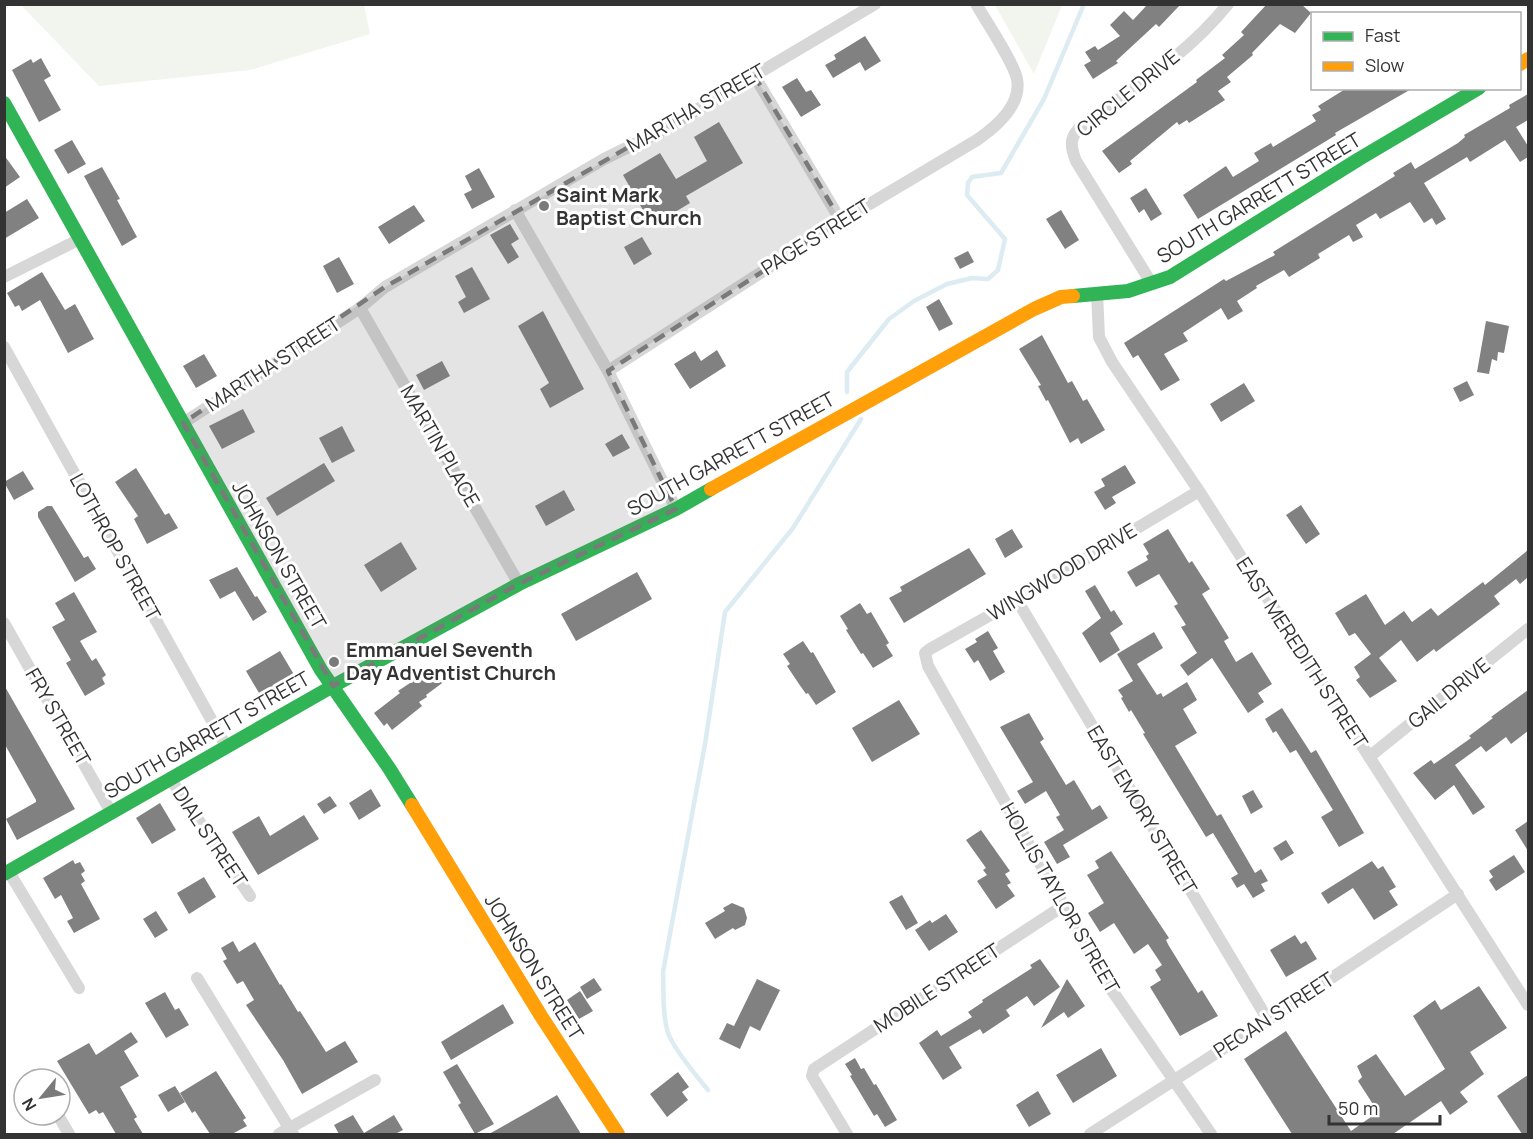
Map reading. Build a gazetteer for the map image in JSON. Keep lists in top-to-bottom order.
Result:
{
  "streets": {
    "street": [
      "CIRCLE DRIVE",
      "MARTHA STREET",
      "SOUTH GARRETT STREET",
      "PAGE STREET",
      "MARTIN PLACE",
      "LOTHROP STREET",
      "JOHNSON STREET",
      "WINGWOOD DRIVE",
      "EAST MEREDITH STREET",
      "GAIL DRIVE",
      "FRY STREET",
      "EAST EMORY STREET",
      "DIAL STREET",
      "HOLLIS TAYLOR STREET",
      "MOBILE STREET",
      "PECAN STREET"
    ]
  },
  "crossings": [
    ["CIRCLE DRIVE", "SOUTH GARRETT STREET"],
    ["MARTHA STREET", "MARTIN PLACE"],
    ["MARTHA STREET", "JOHNSON STREET"],
    ["SOUTH GARRETT STREET", "MARTIN PLACE"],
    ["SOUTH GARRETT STREET", "LOTHROP STREET"],
    ["SOUTH GARRETT STREET", "JOHNSON STREET"],
    ["SOUTH GARRETT STREET", "EAST MEREDITH STREET"],
    ["SOUTH GARRETT STREET", "FRY STREET"],
    ["SOUTH GARRETT STREET", "DIAL STREET"],
    ["WINGWOOD DRIVE", "EAST MEREDITH STREET"],
    ["WINGWOOD DRIVE", "EAST EMORY STREET"],
    ["WINGWOOD DRIVE", "HOLLIS TAYLOR STREET"],
    ["EAST MEREDITH STREET", "GAIL DRIVE"],
    ["EAST MEREDITH STREET", "PECAN STREET"],
    ["EAST EMORY STREET", "PECAN STREET"],
    ["HOLLIS TAYLOR STREET", "MOBILE STREET"],
    ["HOLLIS TAYLOR STREET", "PECAN STREET"]
  ],
  "places": ["Saint Mark Baptist Church", "Emmanuel Seventh Day Adventist Church"],
  "legend": ["Fast", "Slow"],
  "scale_bar": "50 m",
  "north": "bottom left"
}
